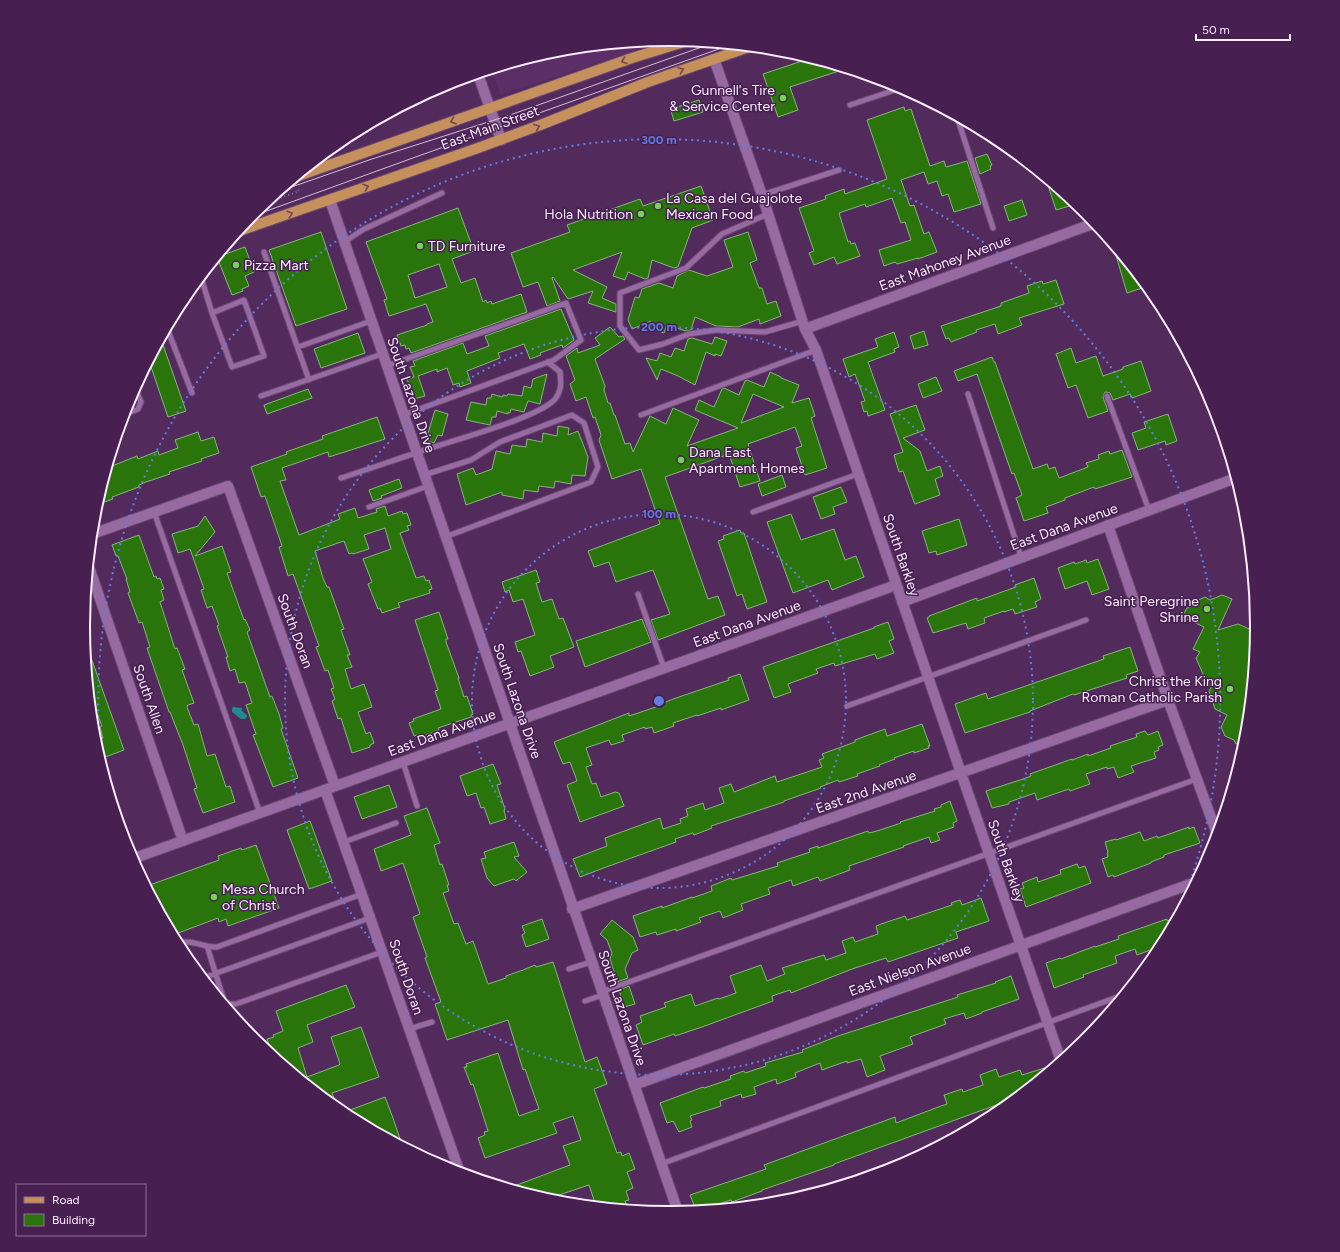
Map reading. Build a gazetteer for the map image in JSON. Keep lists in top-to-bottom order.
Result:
{
  "streets": {
    "main road": ["East Main Street"],
    "street": [
      "East Mahoney Avenue",
      "South Lazona Drive",
      "East Dana Avenue",
      "South Barkley",
      "South Doran",
      "South Allen",
      "East 2nd Avenue",
      "East Nielson Avenue"
    ]
  },
  "crossings": [
    ["East Main Street", "South Lazona Drive"],
    ["East Main Street", "South Barkley"],
    ["East Mahoney Avenue", "South Barkley"],
    ["South Lazona Drive", "East Dana Avenue"],
    ["South Lazona Drive", "East 2nd Avenue"],
    ["South Lazona Drive", "East Nielson Avenue"],
    ["East Dana Avenue", "South Barkley"],
    ["East Dana Avenue", "South Doran"],
    ["East Dana Avenue", "South Allen"],
    ["South Barkley", "East 2nd Avenue"],
    ["South Barkley", "East Nielson Avenue"]
  ],
  "places": [
    "Gunnell's Tire & Service Center",
    "La Casa del Guajolote Mexican Food",
    "Hola Nutrition",
    "TD Furniture",
    "Pizza Mart",
    "Dana East Apartment Homes",
    "Saint Peregrine Shrine",
    "Christ the King Roman Catholic Parish",
    "Mesa Church of Christ"
  ],
  "legend": ["Road", "Building"],
  "scale_bar": "50 m",
  "rings": ["300 m", "200 m", "100 m"]
}
